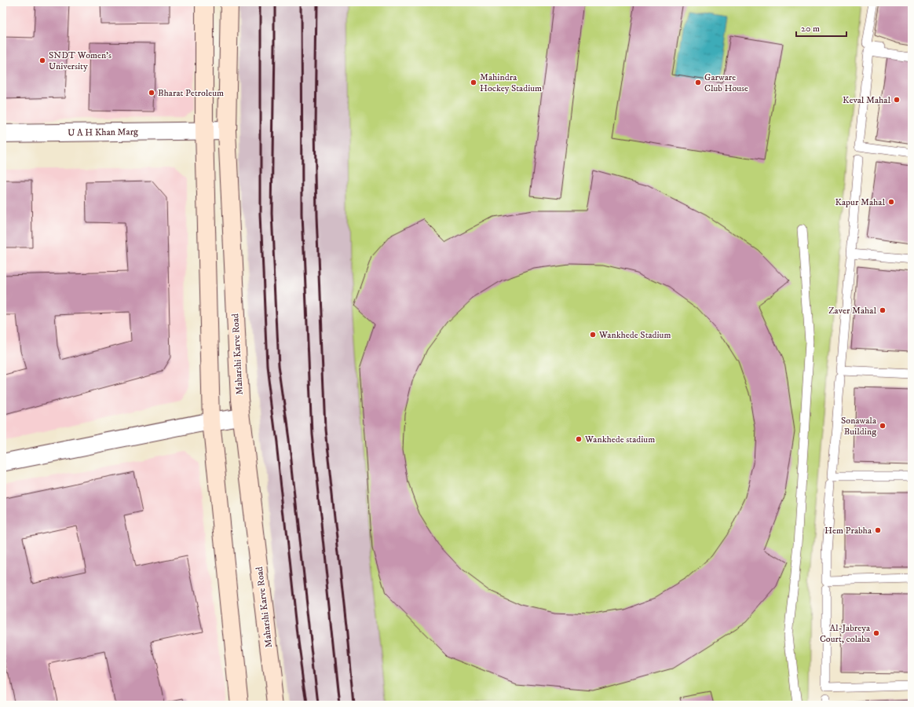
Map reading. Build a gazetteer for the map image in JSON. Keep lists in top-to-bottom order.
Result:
{
  "streets": {
    "main road": ["Maharshi Karve Road"],
    "street": ["U A H Khan Marg"]
  },
  "crossings": [
    ["U A H Khan Marg", "Maharshi Karve Road"]
  ],
  "places": [
    "SNDT Women's University",
    "Mahindra Hockey Stadium",
    "Garware Club House",
    "Bharat Petroleum",
    "Keval Mahal",
    "Kapur Mahal",
    "Zaver Mahal",
    "Wankhede Stadium",
    "Sonawala Building",
    "Wankhede stadium",
    "Hem Prabha",
    "Al-Jabreya Court, colaba"
  ],
  "scale_bar": "20 m"
}
